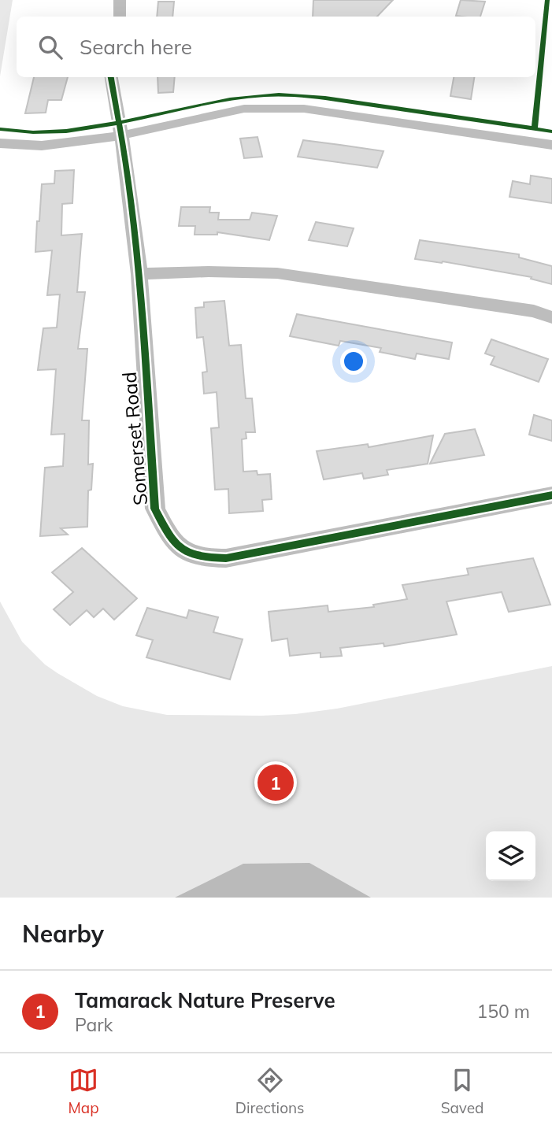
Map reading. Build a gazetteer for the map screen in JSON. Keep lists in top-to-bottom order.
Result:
{
  "streets": {
    "street": ["Somerset Road"]
  },
  "page": {
    "search": "Search here",
    "pins": "1",
    "heading": "Nearby",
    "list": [
      {
        "mark": "1",
        "name": "Tamarack Nature Preserve",
        "note": "Park",
        "value": "150 m"
      }
    ],
    "nav": ["Map", "Directions", "Saved"]
  }
}
